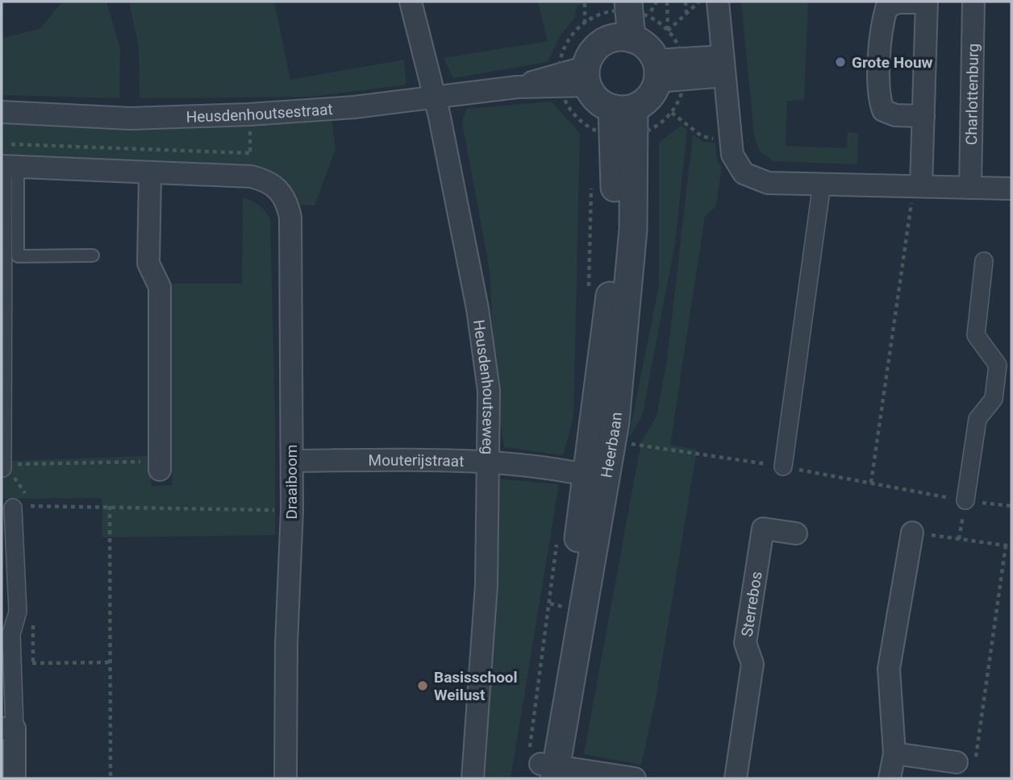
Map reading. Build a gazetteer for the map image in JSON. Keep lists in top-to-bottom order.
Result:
{
  "streets": {
    "street": [
      "Charlottenburg",
      "Heusdenhoutsestraat",
      "Heusdenhoutseweg",
      "Heerbaan",
      "Mouterijstraat",
      "Draaiboom",
      "Sterrebos"
    ]
  },
  "crossings": [
    ["Heusdenhoutsestraat", "Heusdenhoutseweg"],
    ["Heusdenhoutsestraat", "Heerbaan"],
    ["Heusdenhoutseweg", "Mouterijstraat"],
    ["Heerbaan", "Mouterijstraat"],
    ["Mouterijstraat", "Draaiboom"]
  ],
  "places": ["Grote Houw", "Basisschool Weilust"]
}
